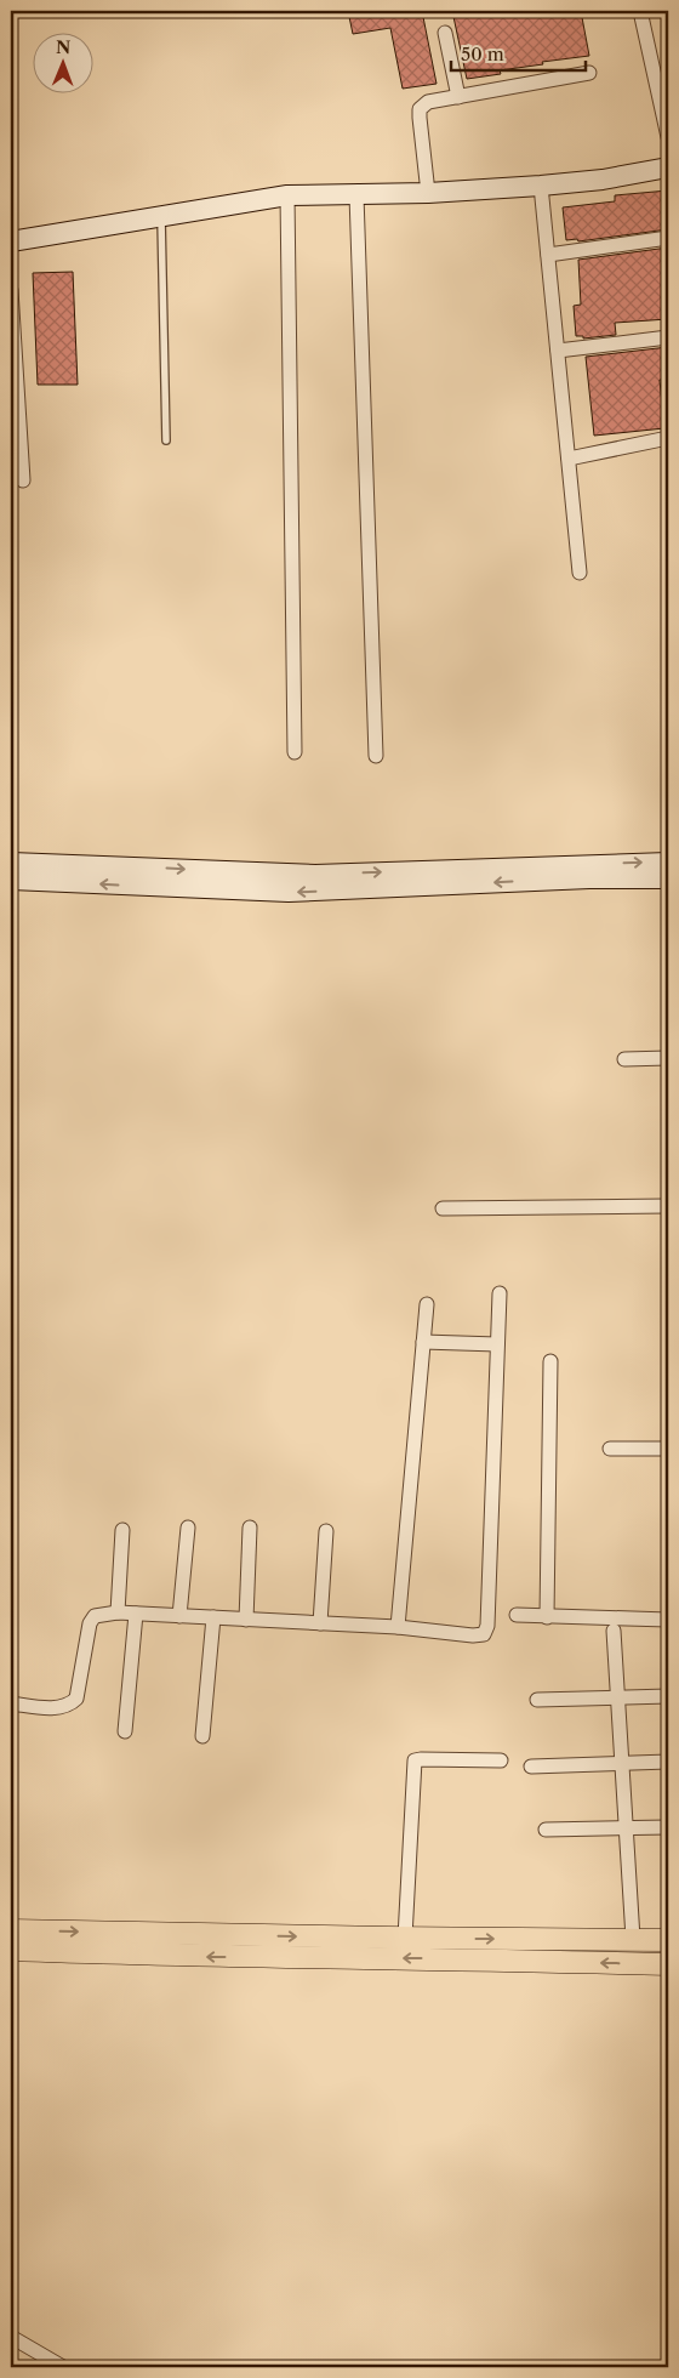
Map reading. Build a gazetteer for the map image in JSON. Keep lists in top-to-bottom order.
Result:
{
  "scale_bar": "50 m",
  "north": "top"
}
